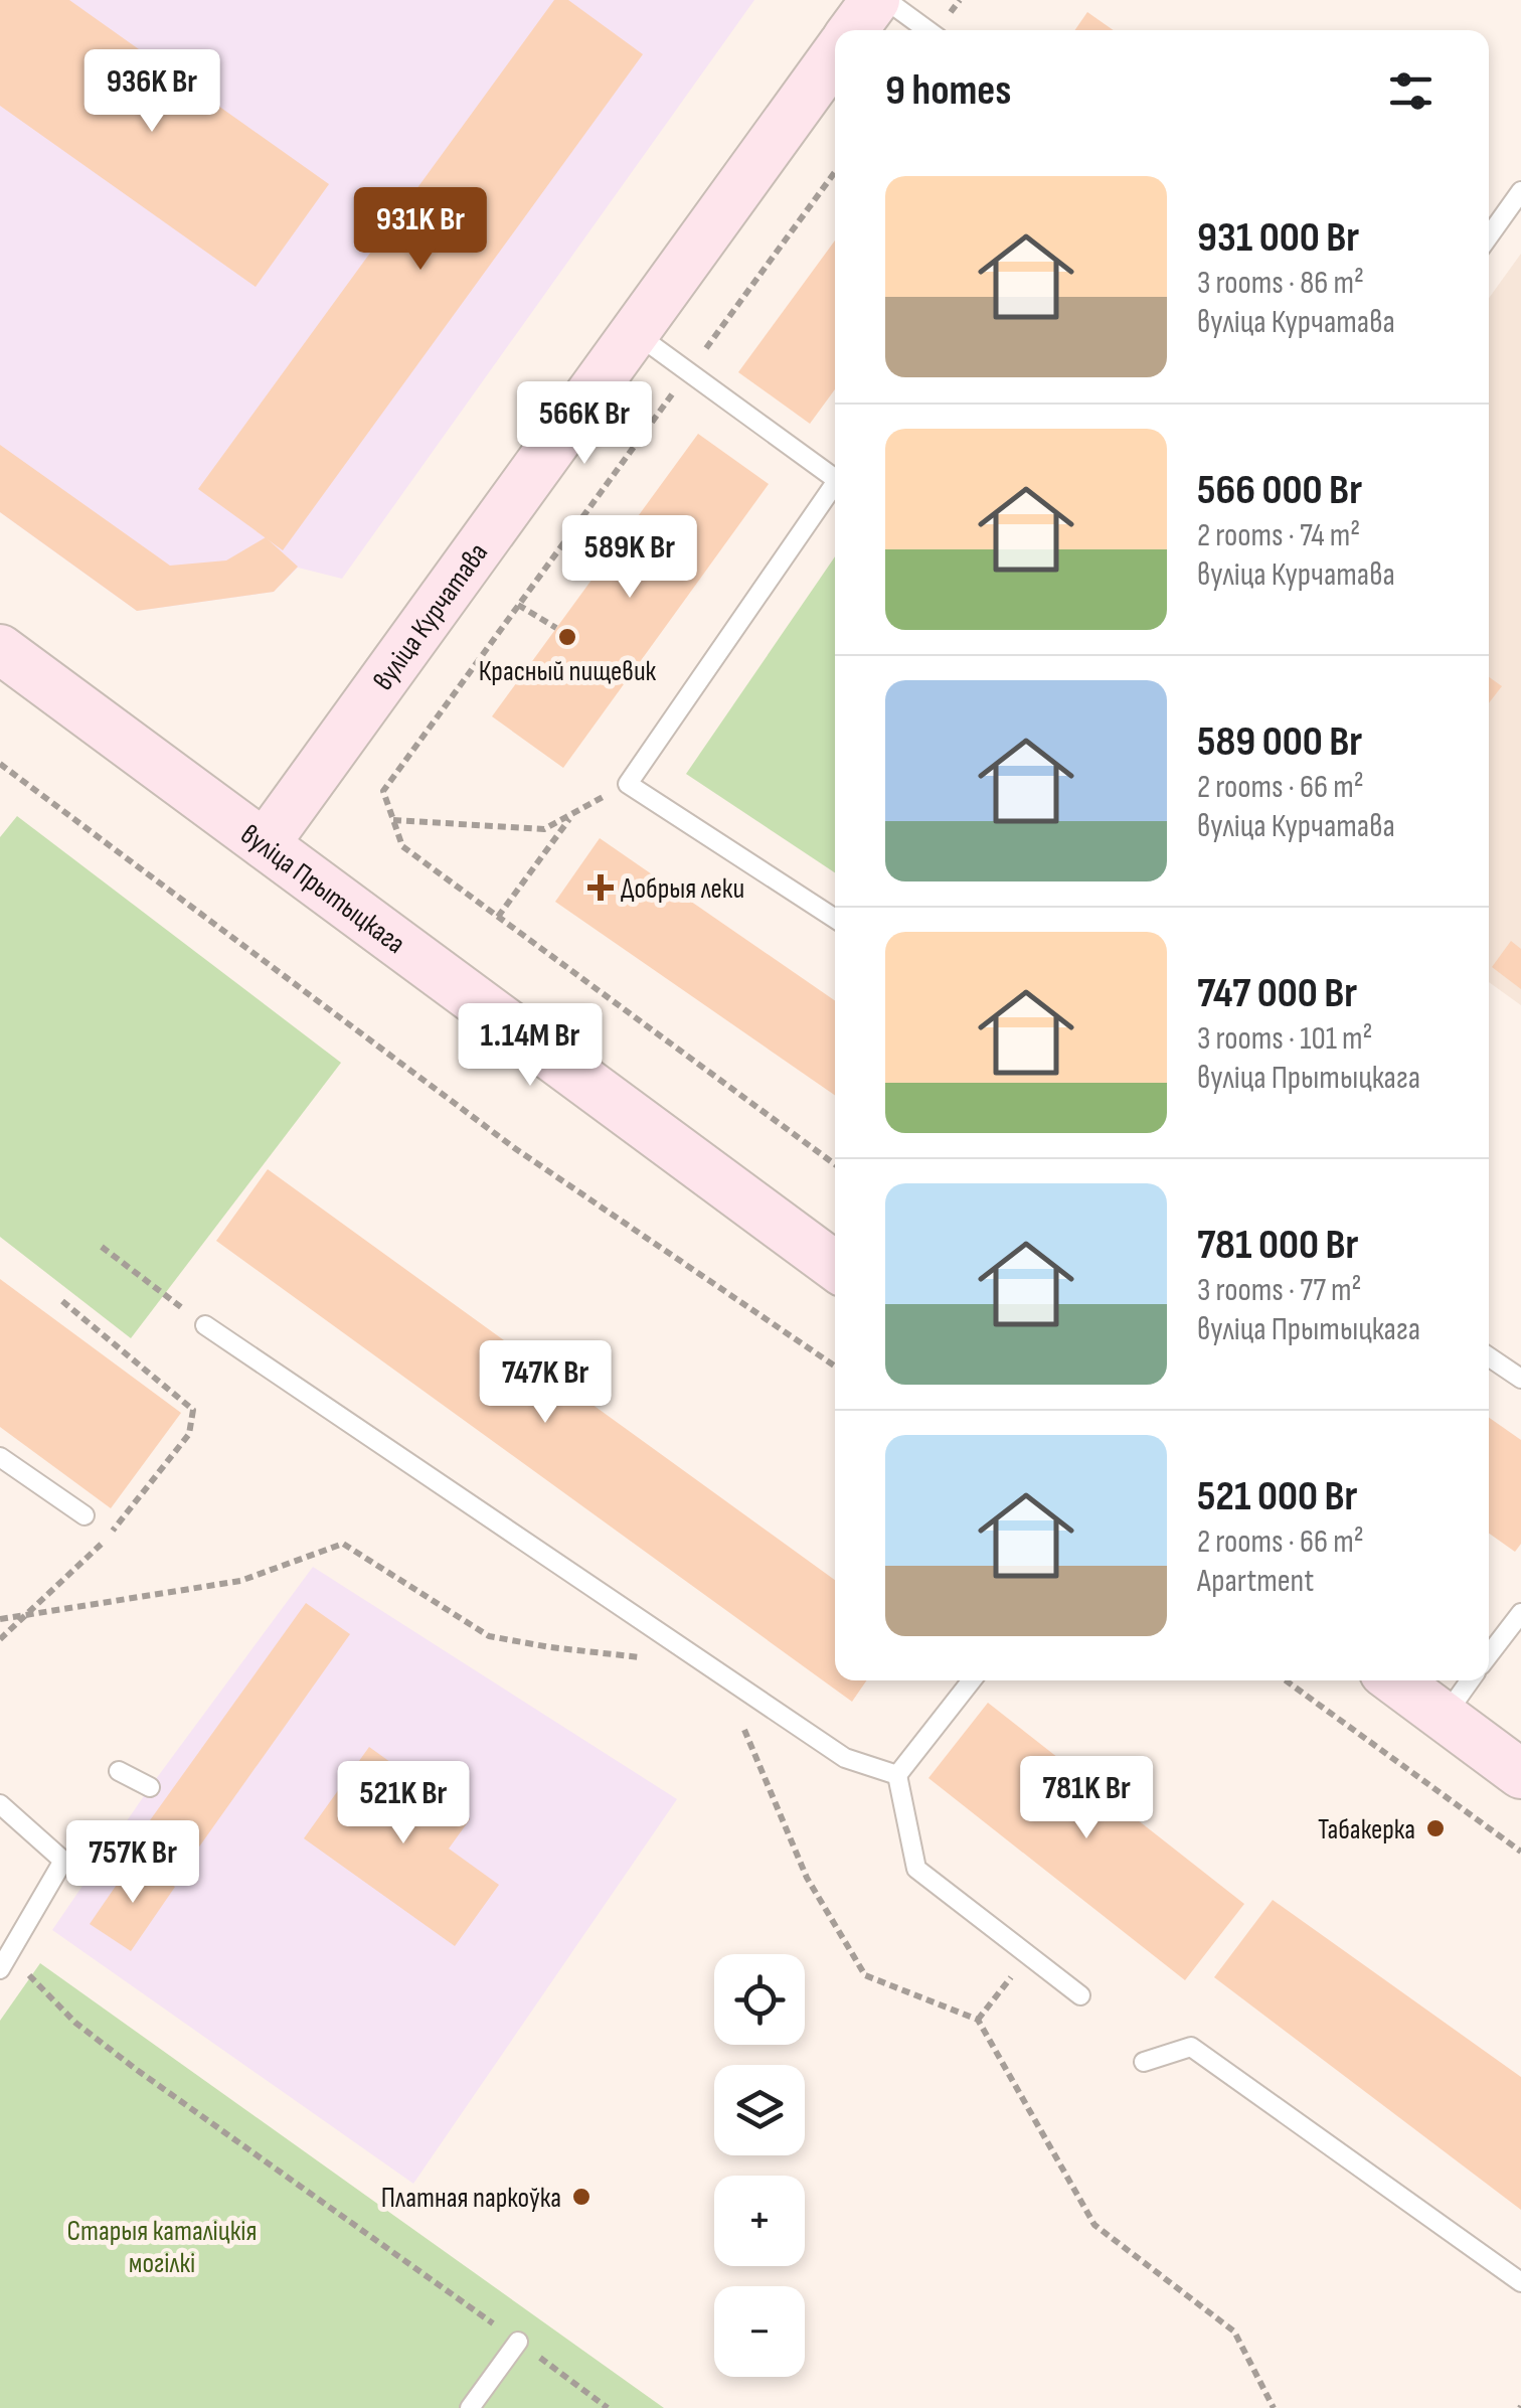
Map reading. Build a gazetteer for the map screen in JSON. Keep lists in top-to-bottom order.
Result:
{
  "streets": {
    "main road": ["вуліца Курчатава", "вуліца Прытыцкага"]
  },
  "crossings": [
    ["вуліца Курчатава", "вуліца Прытыцкага"]
  ],
  "parks": ["Старыя каталіцкія могілкі"],
  "places": {
    "other": ["Красный пищевик", "Табакерка", "Платная паркоўка"],
    "health": ["Добрыя леки"]
  },
  "page": {
    "heading": "9 homes",
    "price": [
      "936K Br",
      "931K Br",
      "566K Br",
      "589K Br",
      "1.14M Br",
      "747K Br",
      "781K Br",
      "521K Br",
      "757K Br"
    ],
    "list": [
      {
        "name": "931 000 Br",
        "note": "3 rooms · 86 m² · вуліца Курчатава"
      },
      {
        "name": "566 000 Br",
        "note": "2 rooms · 74 m² · вуліца Курчатава"
      },
      {
        "name": "589 000 Br",
        "note": "2 rooms · 66 m² · вуліца Курчатава"
      },
      {
        "name": "747 000 Br",
        "note": "3 rooms · 101 m² · вуліца Прытыцкага"
      },
      {
        "name": "781 000 Br",
        "note": "3 rooms · 77 m² · вуліца Прытыцкага"
      },
      {
        "name": "521 000 Br",
        "note": "2 rooms · 66 m² · Apartment"
      }
    ],
    "map_buttons": ["+", "−"]
  }
}
